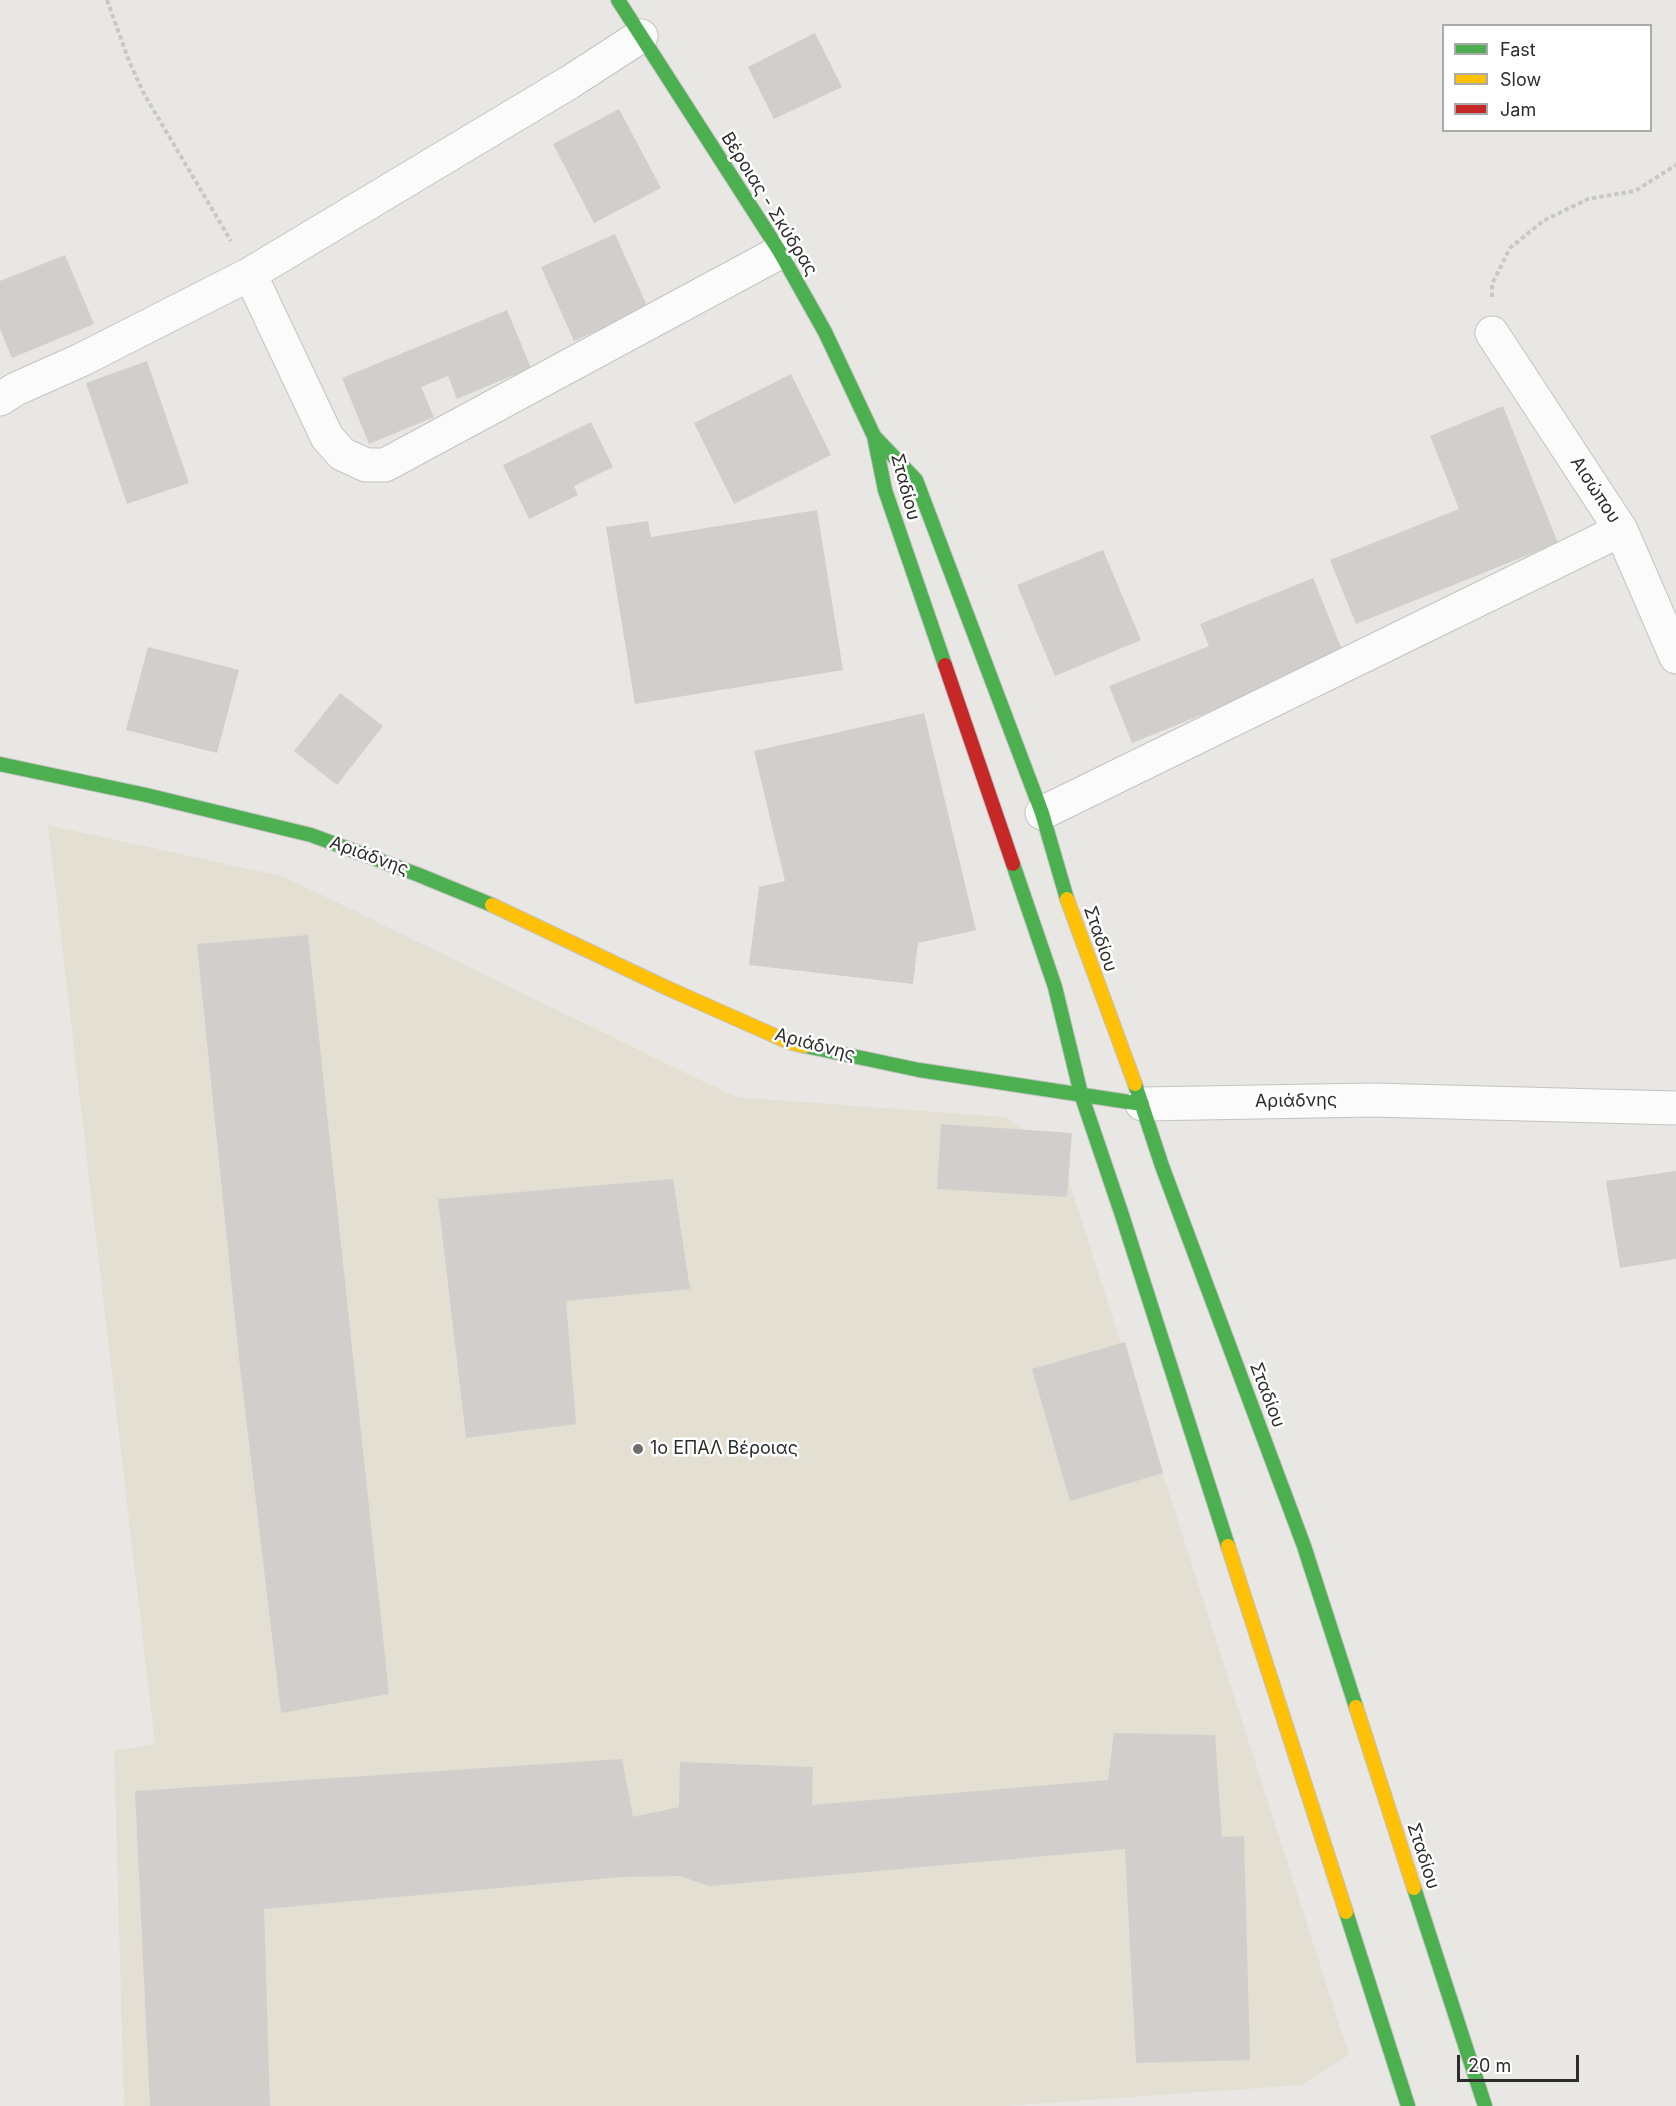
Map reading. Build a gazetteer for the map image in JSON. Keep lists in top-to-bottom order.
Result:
{
  "streets": {
    "main road": ["Βέροιας - Σκύδρας", "Σταδίου", "Αριάδνης"],
    "street": ["Αισώπου"]
  },
  "crossings": [
    ["Βέροιας - Σκύδρας", "Σταδίου"],
    ["Σταδίου", "Αριάδνης"]
  ],
  "places": ["1ο ΕΠΑΛ Βέροιας"],
  "legend": ["Fast", "Slow", "Jam"],
  "scale_bar": "20 m"
}
